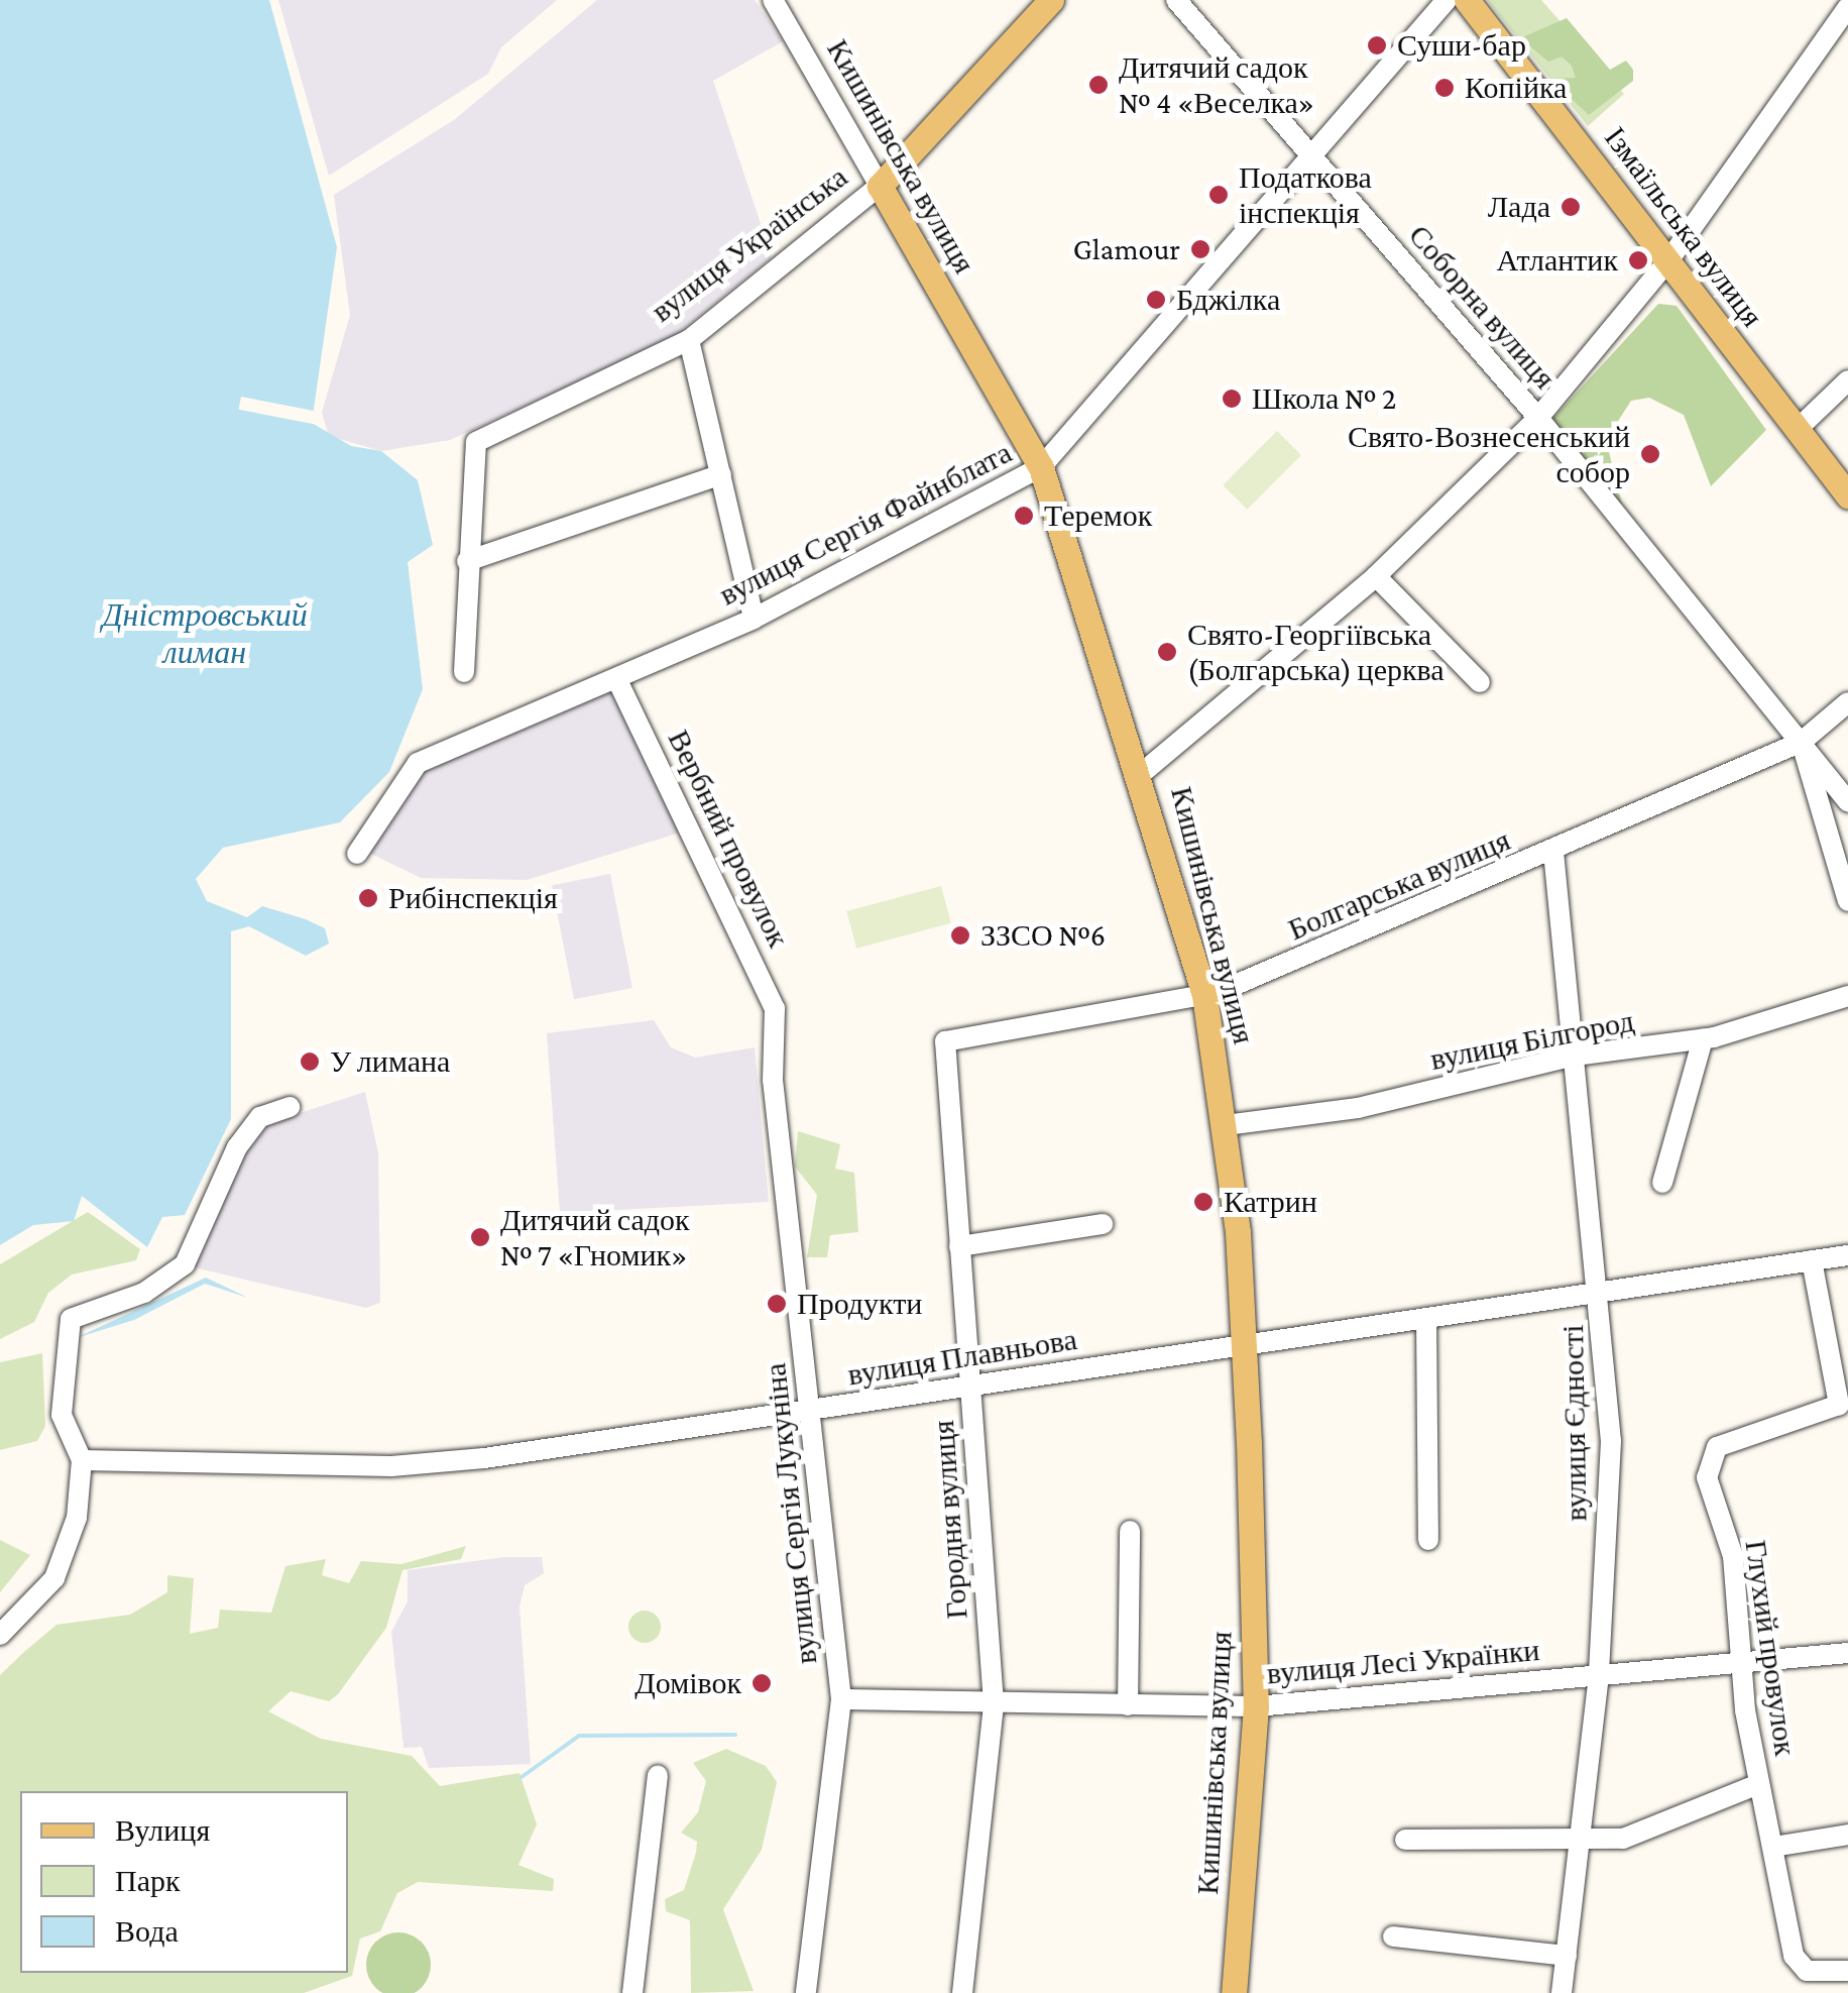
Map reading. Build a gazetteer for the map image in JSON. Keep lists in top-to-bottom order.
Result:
{
  "streets": {
    "main road": ["Кишинівська вулиця", "Ізмаїльська вулиця", "вулиця Українська"],
    "street": [
      "Соборна вулиця",
      "вулиця Сергія Файнблата",
      "Вербний провулок",
      "Болгарська вулиця",
      "вулиця Білгород",
      "вулиця Плавньова",
      "вулиця Єдності",
      "вулиця Сергія Лукуніна",
      "Городня вулиця",
      "Глухий провулок",
      "вулиця Лесі Українки"
    ]
  },
  "crossings": [
    ["Кишинівська вулиця", "вулиця Українська"],
    ["Кишинівська вулиця", "вулиця Сергія Файнблата"],
    ["Кишинівська вулиця", "Болгарська вулиця"],
    ["Кишинівська вулиця", "вулиця Білгород"],
    ["Кишинівська вулиця", "вулиця Плавньова"],
    ["Кишинівська вулиця", "вулиця Лесі Українки"],
    ["Соборна вулиця", "вулиця Сергія Файнблата"],
    ["Соборна вулиця", "Болгарська вулиця"],
    ["вулиця Сергія Файнблата", "Вербний провулок"],
    ["Вербний провулок", "вулиця Сергія Лукуніна"],
    ["Болгарська вулиця", "вулиця Єдності"],
    ["Болгарська вулиця", "Городня вулиця"],
    ["вулиця Білгород", "вулиця Єдності"],
    ["вулиця Плавньова", "вулиця Єдності"],
    ["вулиця Плавньова", "вулиця Сергія Лукуніна"],
    ["вулиця Плавньова", "Городня вулиця"],
    ["вулиця Плавньова", "Глухий провулок"],
    ["вулиця Єдності", "вулиця Лесі Українки"],
    ["вулиця Сергія Лукуніна", "вулиця Лесі Українки"],
    ["Городня вулиця", "вулиця Лесі Українки"],
    ["Глухий провулок", "вулиця Лесі Українки"]
  ],
  "water": ["Дністровський лиман"],
  "places": [
    "Суши-бар",
    "Дитячий садок № 4 «Веселка»",
    "Копійка",
    "Податкова інспекція",
    "Лада",
    "Glamour",
    "Атлантик",
    "Бджілка",
    "Школа № 2",
    "Свято-Вознесенський собор",
    "Теремок",
    "Свято-Георгіївська (Болгарська) церква",
    "Рибінспекція",
    "ЗЗСО №6",
    "У лимана",
    "Катрин",
    "Дитячий садок № 7 «Гномик»",
    "Продукти",
    "Домівок"
  ],
  "legend": ["Вулиця", "Парк", "Вода"]
}
